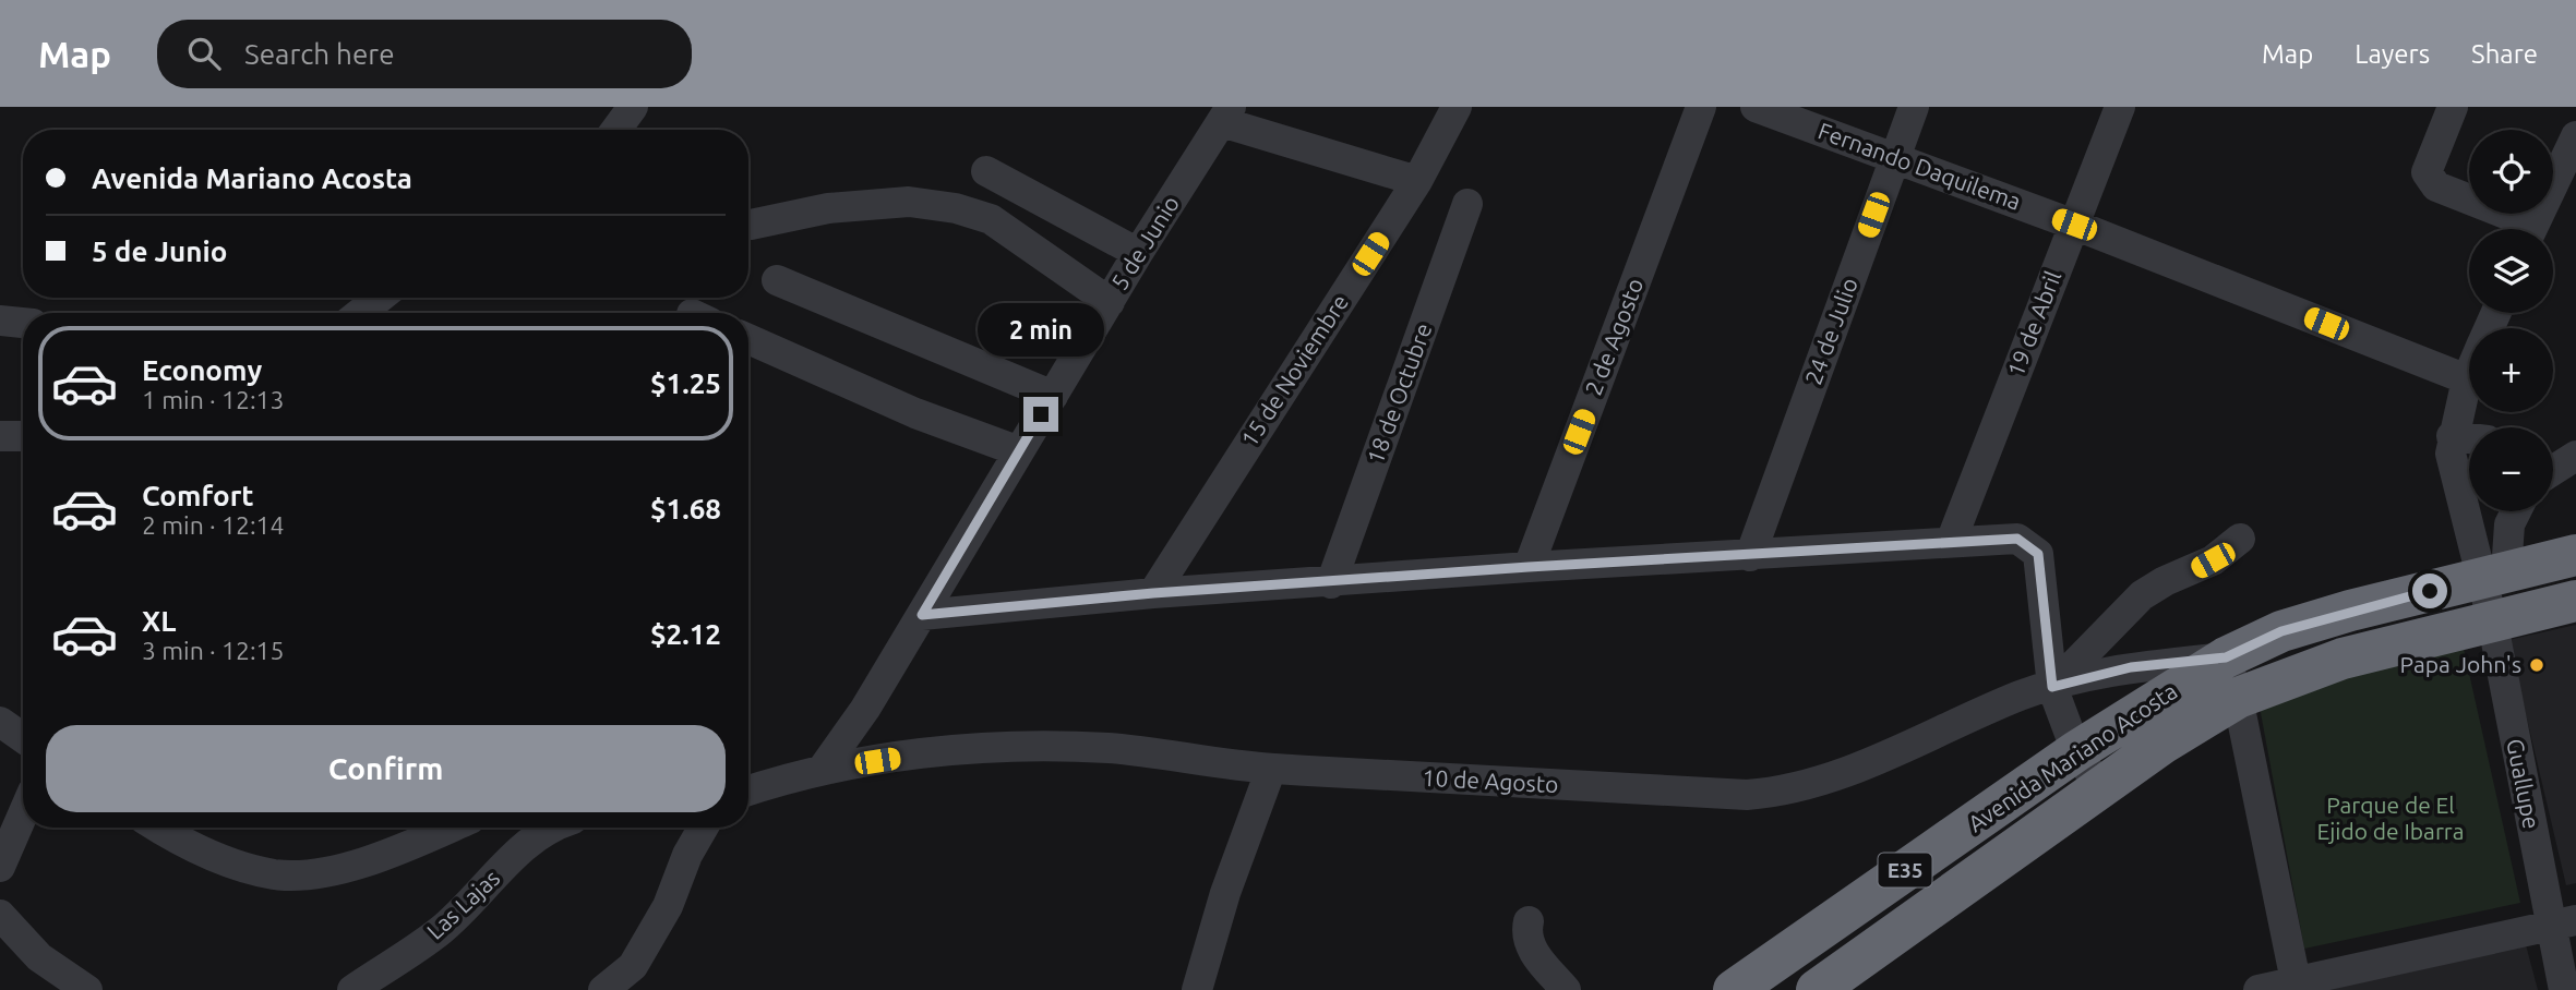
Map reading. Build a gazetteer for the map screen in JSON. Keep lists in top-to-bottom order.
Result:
{
  "streets": {
    "highway": ["Avenida Mariano Acosta", "E35"],
    "street": [
      "Fernando Daquilema",
      "5 de Junio",
      "19 de Abril",
      "24 de Julio",
      "2 de Agosto",
      "15 de Noviembre",
      "18 de Octubre",
      "10 de Agosto",
      "Guallupe",
      "Las Lajas"
    ]
  },
  "crossings": [
    ["Fernando Daquilema", "19 de Abril"],
    ["Fernando Daquilema", "24 de Julio"],
    ["5 de Junio", "10 de Agosto"],
    ["Avenida Mariano Acosta", "10 de Agosto"],
    ["Avenida Mariano Acosta", "Guallupe"]
  ],
  "parks": ["Parque de El Ejido de Ibarra"],
  "places": ["Papa John's"],
  "page": {
    "header": "Map",
    "search": "Search here",
    "nav": ["Map", "Layers", "Share"],
    "map_buttons": ["+", "−"],
    "banner": ["Avenida Mariano Acosta", "5 de Junio"],
    "bubble": "2 min",
    "list": [
      {
        "name": "Economy",
        "note": "1 min · 12:13",
        "value": "$1.25"
      },
      {
        "name": "Comfort",
        "note": "2 min · 12:14",
        "value": "$1.68"
      },
      {
        "name": "XL",
        "note": "3 min · 12:15",
        "value": "$2.12"
      }
    ],
    "buttons": "Confirm"
  }
}
